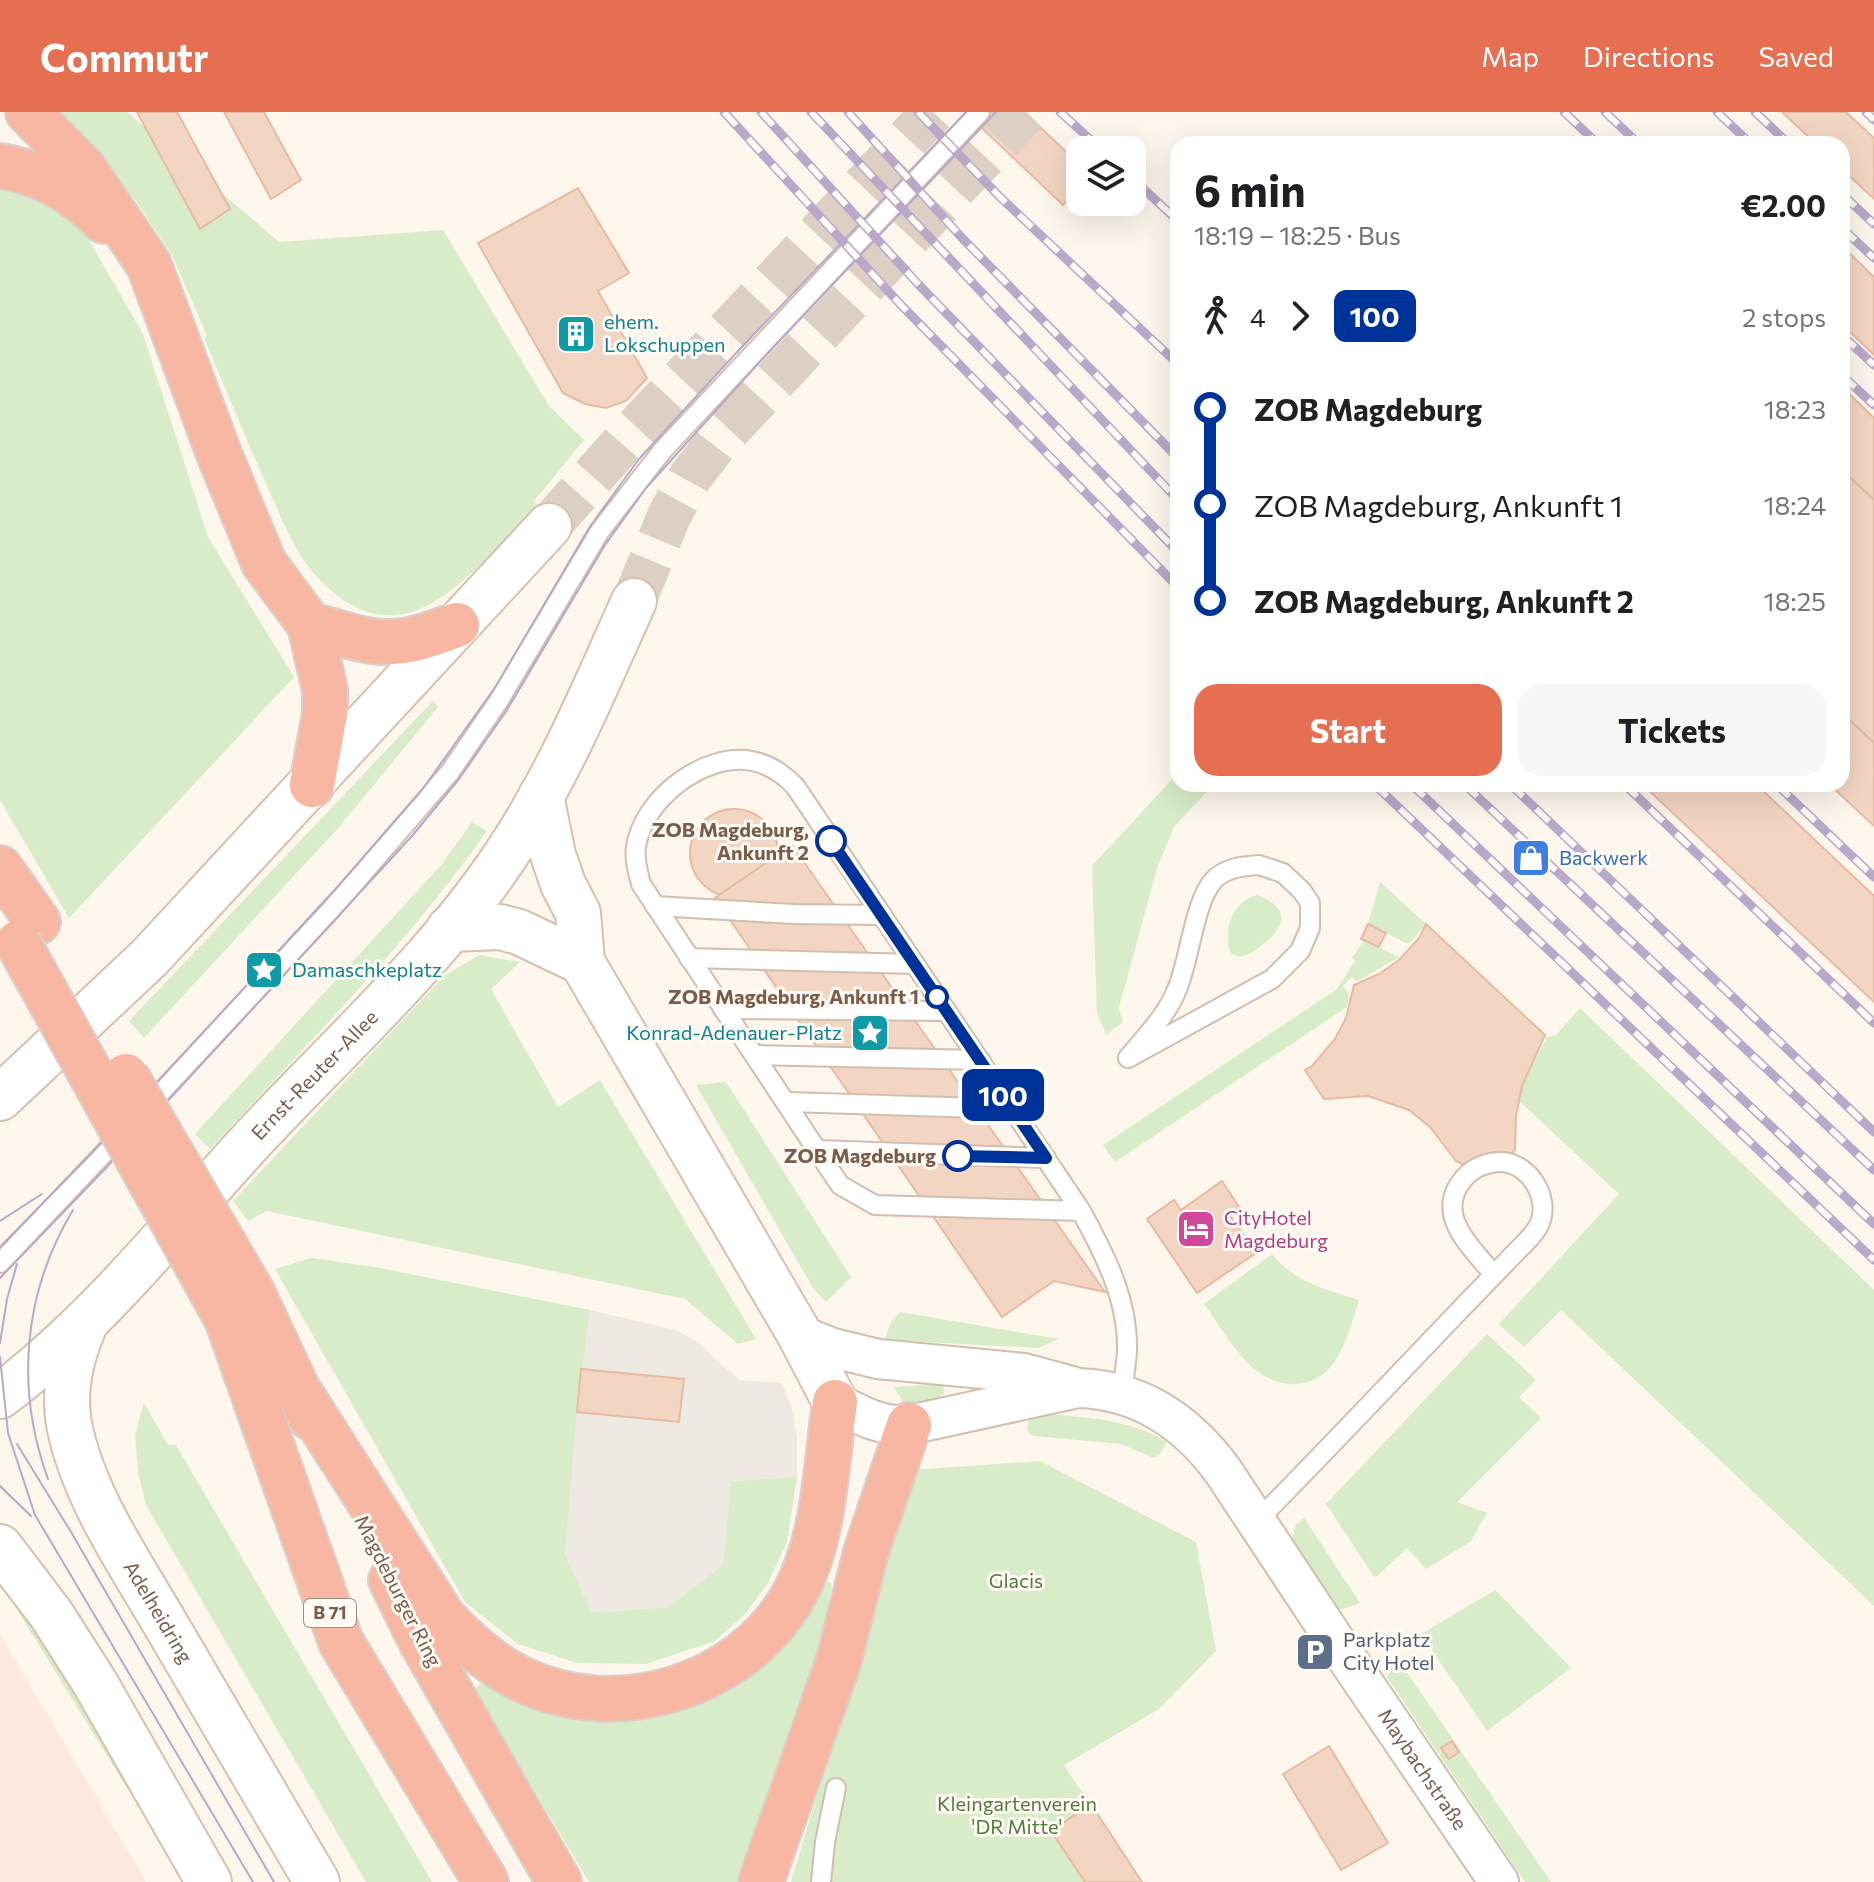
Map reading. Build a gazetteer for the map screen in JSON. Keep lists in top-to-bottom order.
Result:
{
  "streets": {
    "highway": ["Magdeburger Ring", "B 71"],
    "main road": ["Ernst-Reuter-Allee", "Adelheidring"],
    "street": ["Maybachstraße"]
  },
  "crossings": [
    ["Ernst-Reuter-Allee", "Adelheidring"],
    ["Magdeburger Ring", "B 71"]
  ],
  "parks": ["Glacis", "Kleingartenverein 'DR Mitte'"],
  "places": {
    "building": ["ehem. Lokschuppen"],
    "other": ["ZOB Magdeburg, Ankunft 2", "ZOB Magdeburg, Ankunft 1", "ZOB Magdeburg"],
    "shop": ["Backwerk"],
    "place": ["Damaschkeplatz", "Konrad-Adenauer-Platz"],
    "hotel": ["CityHotel Magdeburg"],
    "parking": ["Parkplatz City Hotel"]
  },
  "lines": ["bus line 100"],
  "page": {
    "header": "Commutr",
    "nav": ["Map", "Directions", "Saved"],
    "on_map": "100",
    "heading": ["6 min", "18:19 – 18:25 · Bus", "€2.00"],
    "legs": ["4", "100", "2 stops"],
    "list": [
      {
        "name": "ZOB Magdeburg",
        "value": "18:23"
      },
      {
        "name": "ZOB Magdeburg, Ankunft 1",
        "value": "18:24"
      },
      {
        "name": "ZOB Magdeburg, Ankunft 2",
        "value": "18:25"
      }
    ],
    "buttons": ["Start", "Tickets"]
  }
}
